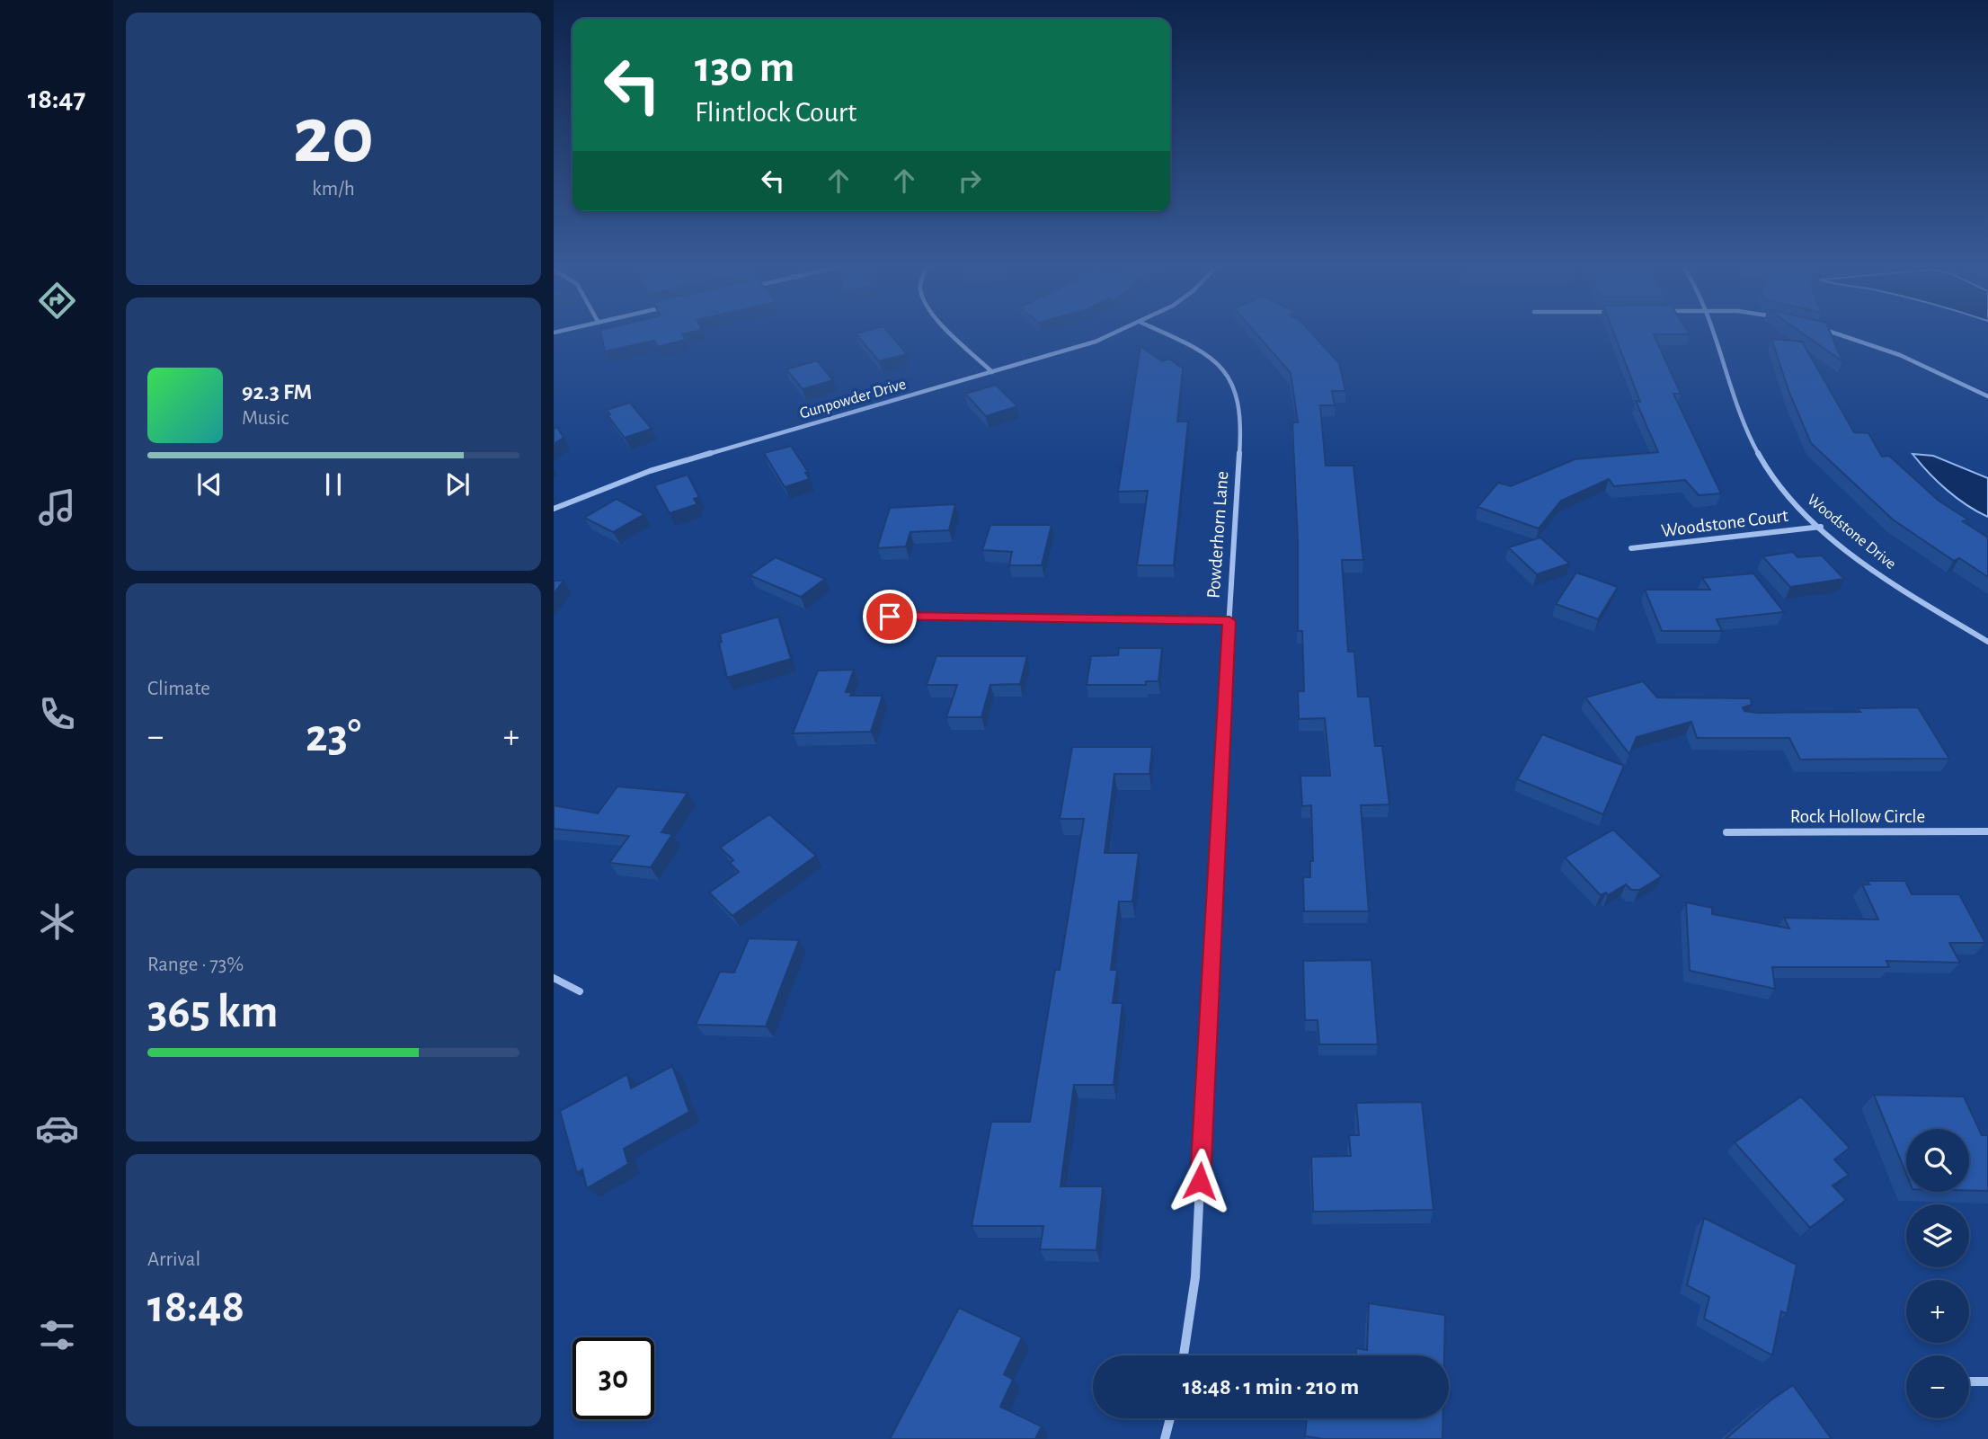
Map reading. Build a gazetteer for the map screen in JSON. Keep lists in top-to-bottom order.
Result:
{
  "streets": {
    "street": [
      "Gunpowder Drive",
      "Woodstone Court",
      "Woodstone Drive",
      "Powderhorn Lane",
      "Rock Hollow Circle"
    ]
  },
  "crossings": [
    ["Woodstone Court", "Woodstone Drive"]
  ],
  "page": {
    "tabs": "18:47",
    "tile": [
      ["20", "km/h"],
      "Climate",
      ["Range · 73%", "365 km"],
      ["Arrival", "18:48"]
    ],
    "turn": ["130 m", "Flintlock Court"],
    "song": ["92.3 FM", "Music"],
    "heat": ["−", "23°", "+"],
    "map_buttons": ["+", "−"],
    "limit": "30",
    "trip": "18:48 · 1 min · 210 m"
  }
}
